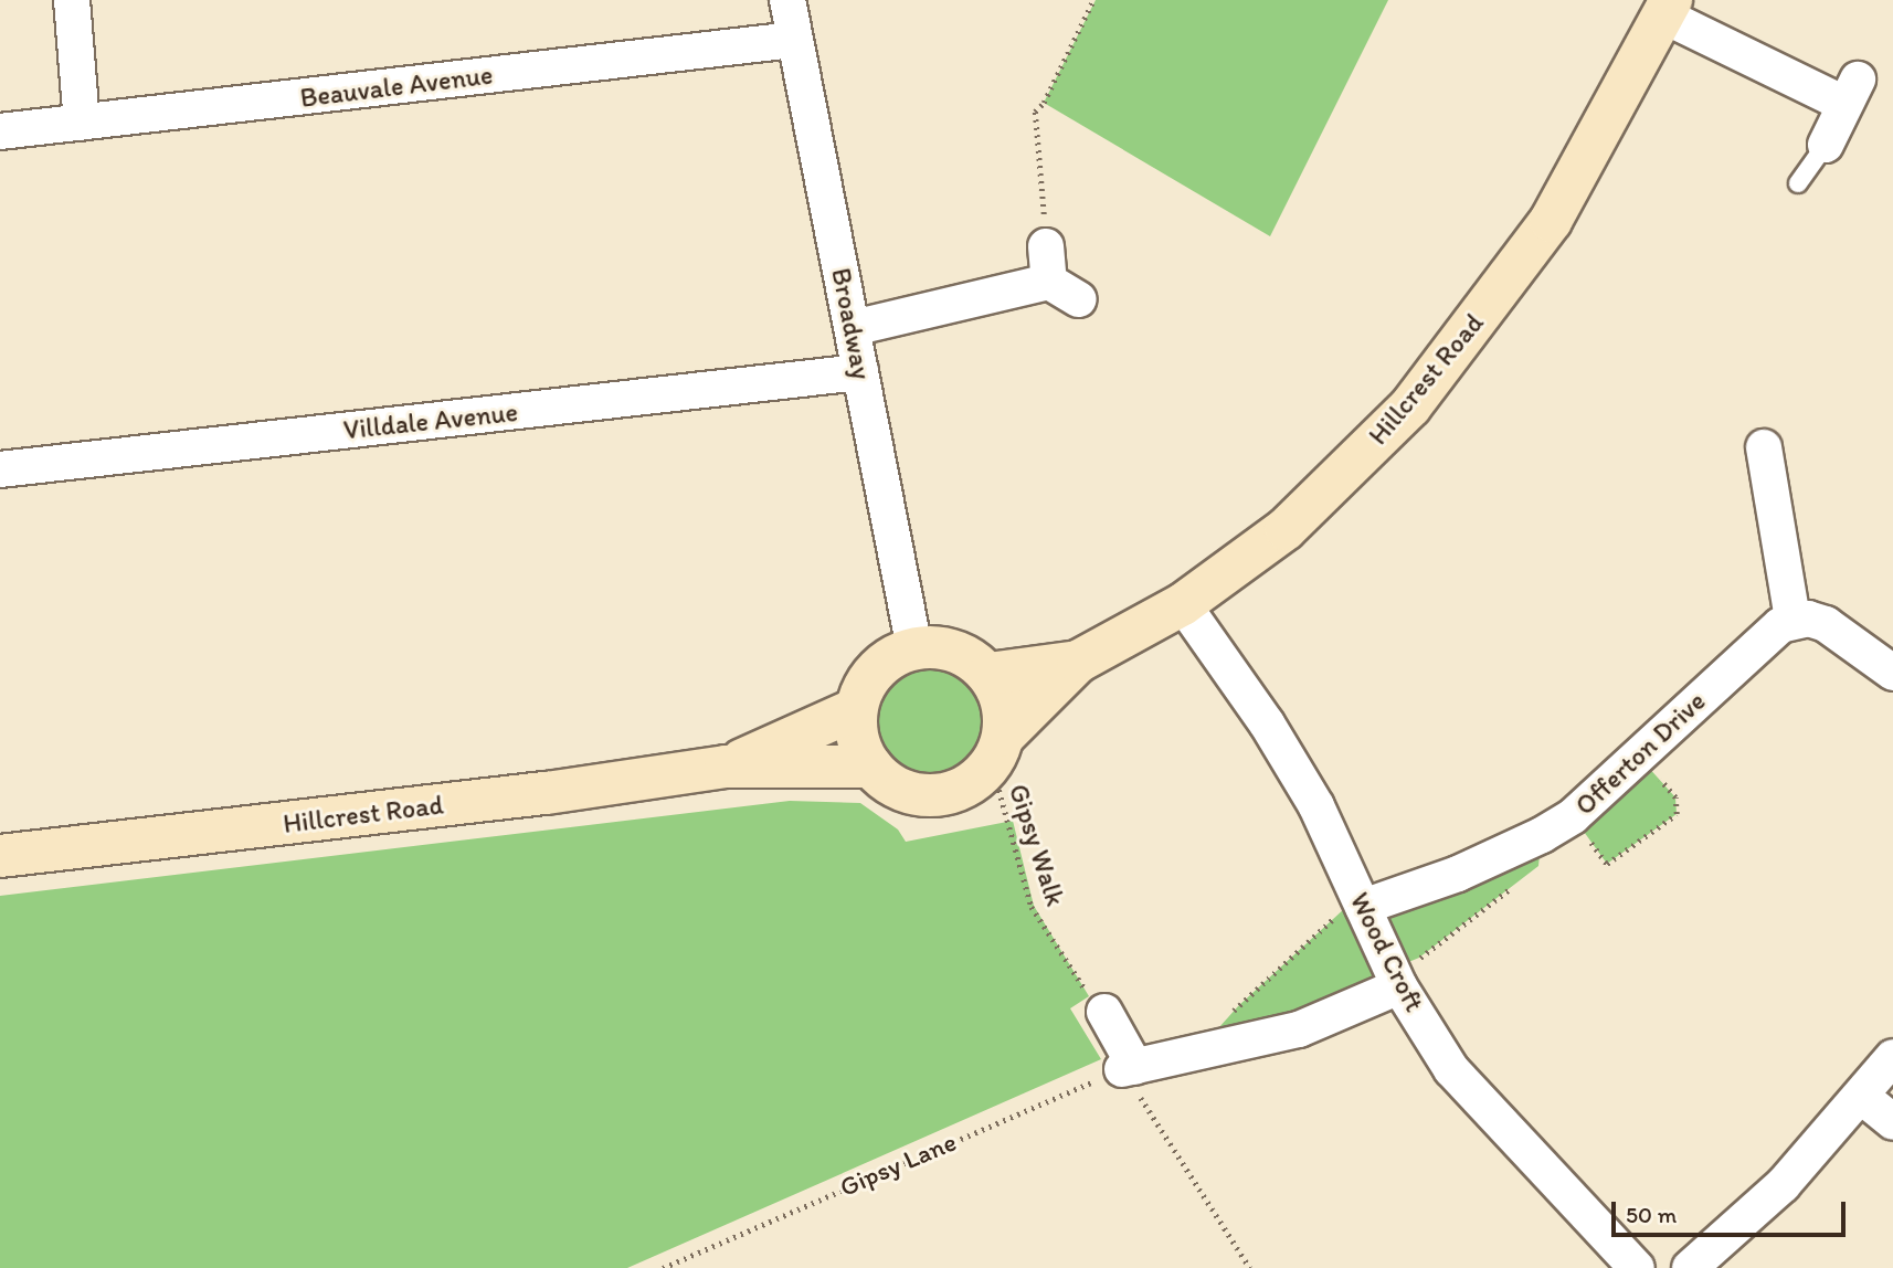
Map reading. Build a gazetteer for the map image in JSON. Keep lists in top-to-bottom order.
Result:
{
  "streets": {
    "main road": ["Hillcrest Road"],
    "street": [
      "Beauvale Avenue",
      "Broadway",
      "Villdale Avenue",
      "Offerton Drive",
      "Wood Croft"
    ],
    "path": ["Gipsy Walk", "Gipsy Lane"]
  },
  "crossings": [
    ["Beauvale Avenue", "Broadway"],
    ["Broadway", "Hillcrest Road"],
    ["Broadway", "Villdale Avenue"],
    ["Broadway", "Gipsy Walk"],
    ["Hillcrest Road", "Gipsy Walk"],
    ["Hillcrest Road", "Wood Croft"],
    ["Offerton Drive", "Wood Croft"]
  ],
  "scale_bar": "50 m"
}
